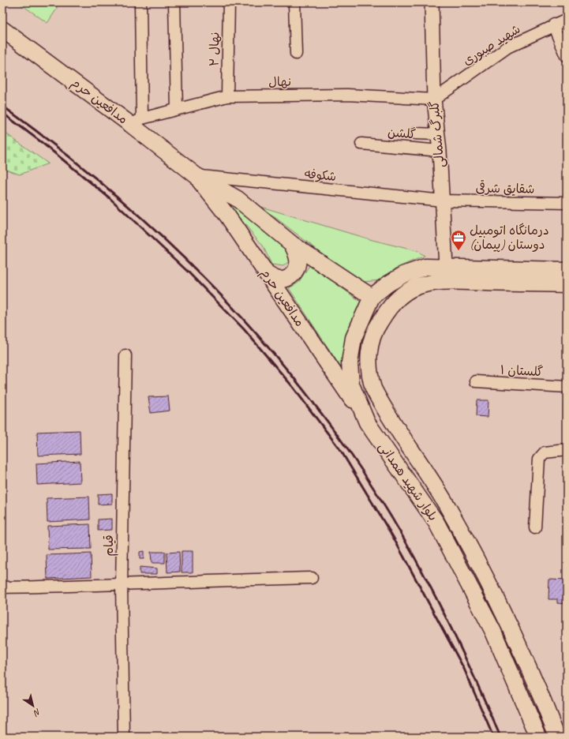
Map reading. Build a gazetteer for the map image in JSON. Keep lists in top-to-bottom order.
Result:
{
  "streets": {
    "main road": ["مدافعین حرم", "بلوار شهید همدانی"],
    "street": [
      "شهید صبوری",
      "نهال ۲",
      "نهال",
      "گلشن",
      "گلبرگ شمالی",
      "شکوفه",
      "شقایق شرقی",
      "گلستان ۱",
      "قیام"
    ]
  },
  "crossings": [
    ["شهید صبوری", "نهال"],
    ["شهید صبوری", "گلبرگ شمالی"],
    ["نهال ۲", "نهال"],
    ["نهال", "مدافعین حرم"],
    ["نهال", "گلبرگ شمالی"],
    ["مدافعین حرم", "شکوفه"],
    ["مدافعین حرم", "بلوار شهید همدانی"],
    ["گلشن", "گلبرگ شمالی"],
    ["گلبرگ شمالی", "شکوفه"],
    ["گلبرگ شمالی", "شقایق شرقی"],
    ["گلبرگ شمالی", "بلوار شهید همدانی"],
    ["شکوفه", "شقایق شرقی"]
  ],
  "places": {
    "office": ["درمانگاه اتومبیل دوستان (پیمان)"]
  },
  "north": "bottom right"
}
